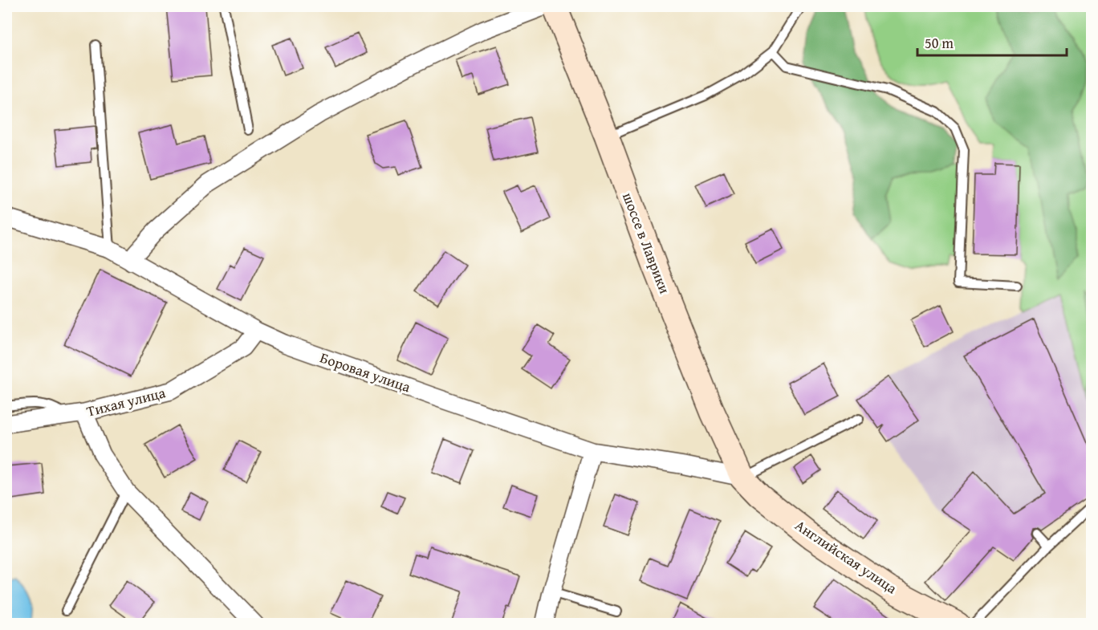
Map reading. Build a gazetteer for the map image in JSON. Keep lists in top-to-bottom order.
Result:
{
  "streets": {
    "street": [
      "шоссе в Лаврики",
      "Боровая улица",
      "Тихая улица",
      "Английская улица"
    ]
  },
  "crossings": [
    ["шоссе в Лаврики", "Боровая улица"],
    ["шоссе в Лаврики", "Английская улица"],
    ["Боровая улица", "Тихая улица"],
    ["Боровая улица", "Английская улица"]
  ],
  "scale_bar": "50 m"
}
